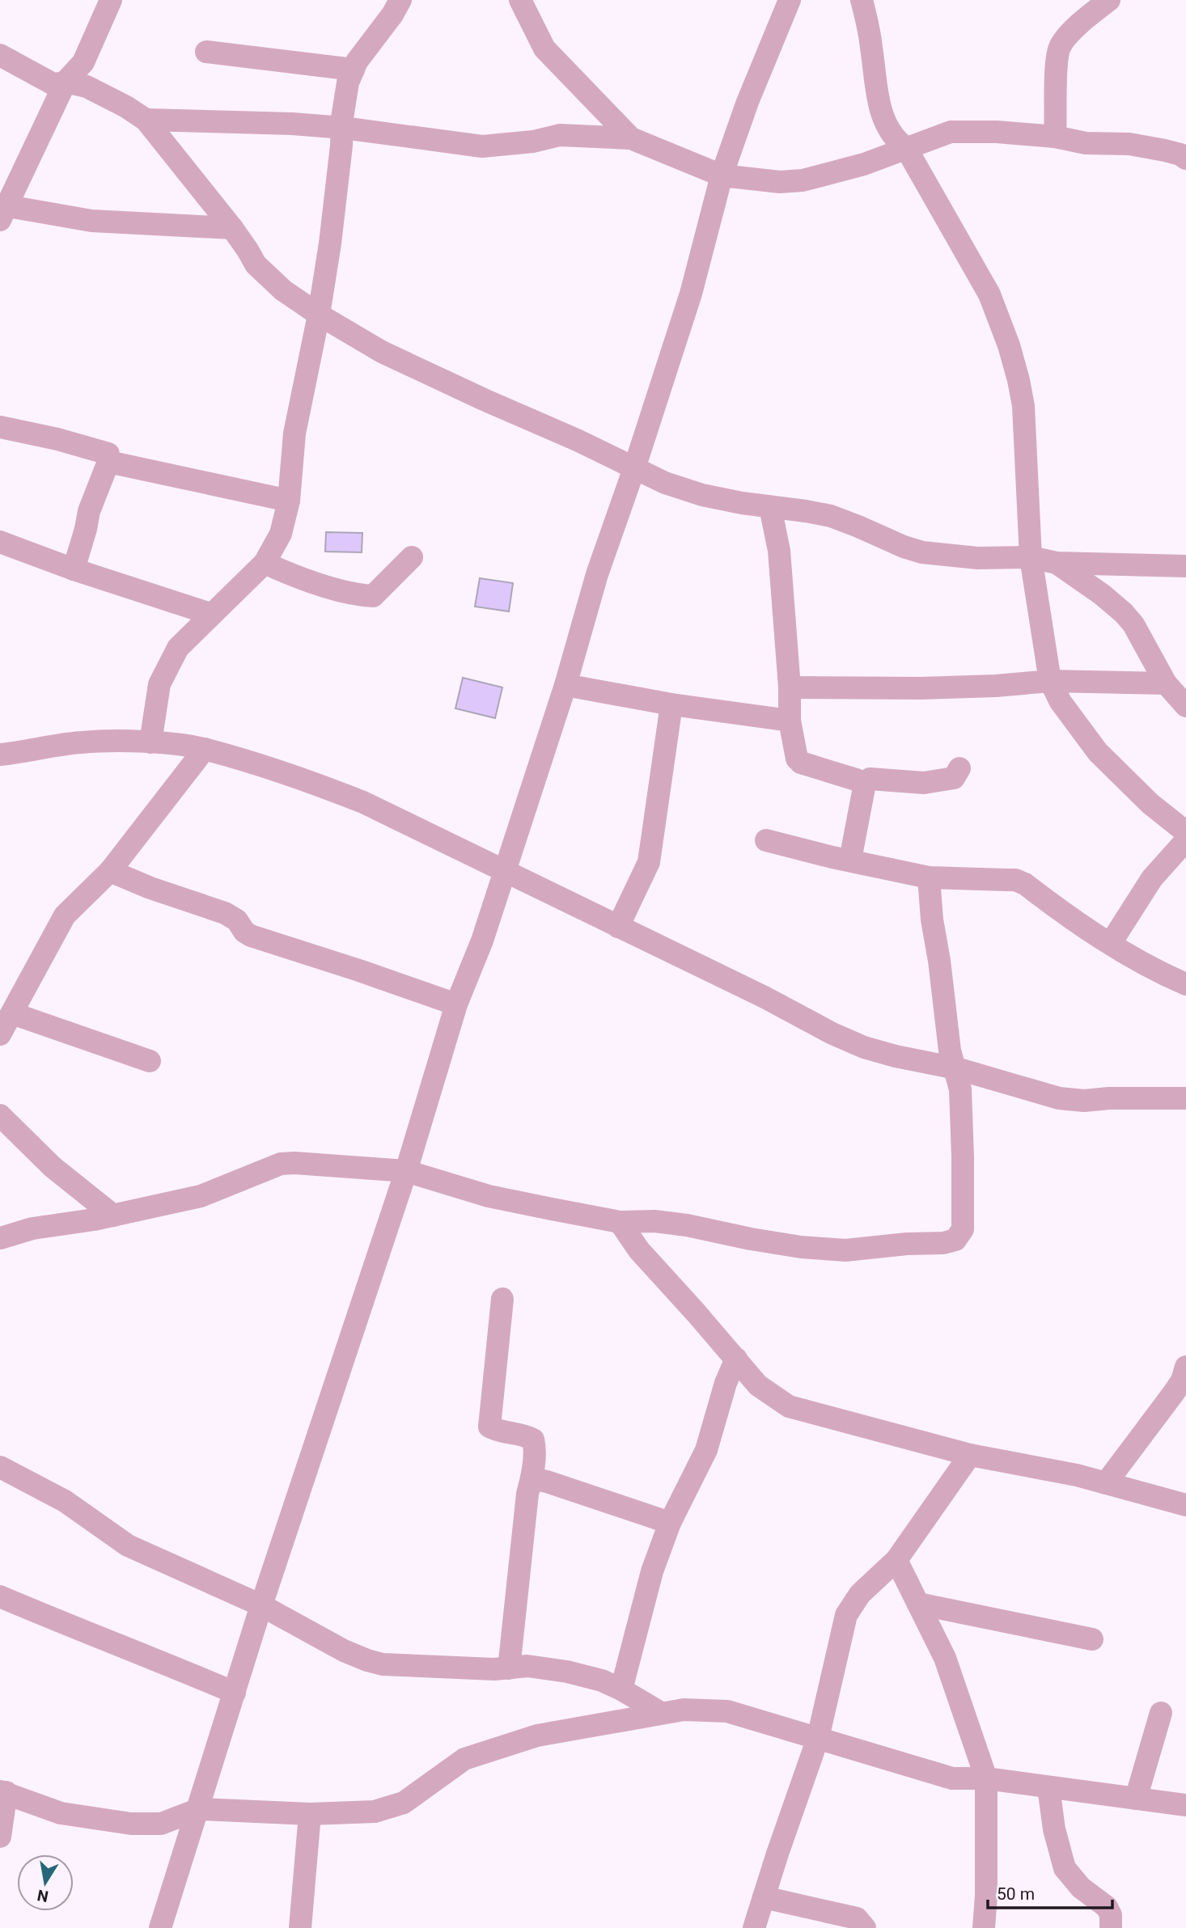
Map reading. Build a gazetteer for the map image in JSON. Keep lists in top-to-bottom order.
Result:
{
  "scale_bar": "50 m",
  "north": "bottom"
}
